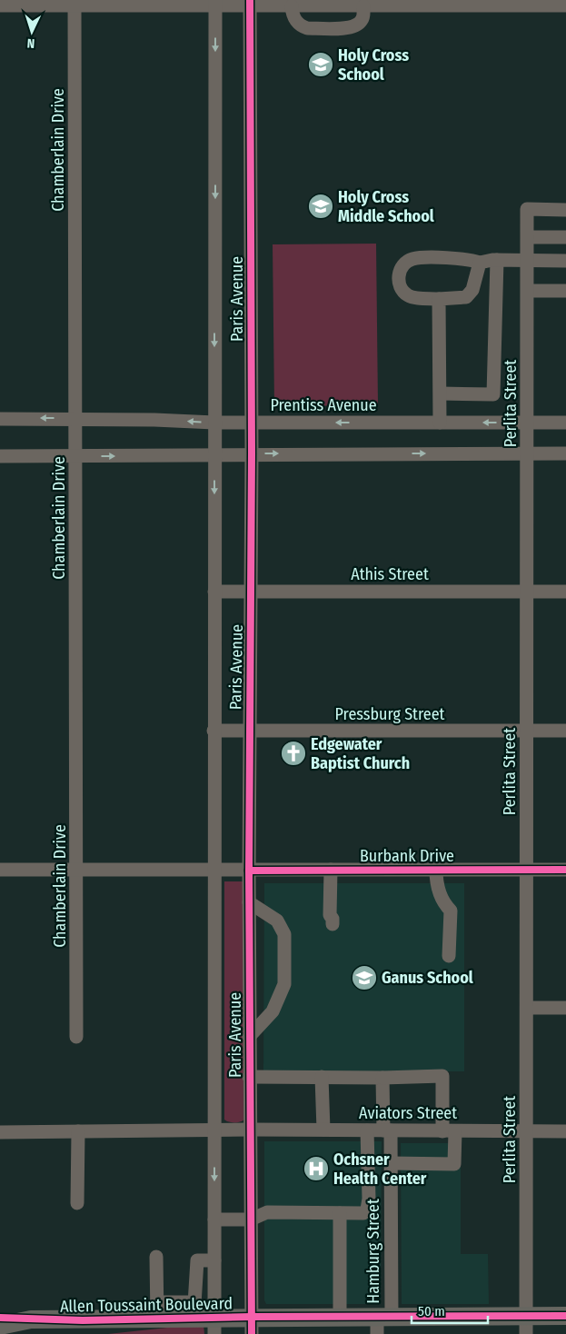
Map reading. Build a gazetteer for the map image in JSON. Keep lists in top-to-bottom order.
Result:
{
  "streets": {
    "main road": ["Allen Toussaint Boulevard"],
    "street": [
      "Chamberlain Drive",
      "Paris Avenue",
      "Perlita Street",
      "Prentiss Avenue",
      "Athis Street",
      "Pressburg Street",
      "Burbank Drive",
      "Aviators Street",
      "Hamburg Street"
    ]
  },
  "crossings": [
    ["Chamberlain Drive", "Prentiss Avenue"],
    ["Chamberlain Drive", "Burbank Drive"],
    ["Paris Avenue", "Prentiss Avenue"],
    ["Paris Avenue", "Athis Street"],
    ["Paris Avenue", "Pressburg Street"],
    ["Paris Avenue", "Burbank Drive"],
    ["Paris Avenue", "Aviators Street"],
    ["Paris Avenue", "Allen Toussaint Boulevard"],
    ["Perlita Street", "Prentiss Avenue"],
    ["Perlita Street", "Athis Street"],
    ["Perlita Street", "Pressburg Street"],
    ["Perlita Street", "Burbank Drive"],
    ["Perlita Street", "Aviators Street"],
    ["Perlita Street", "Allen Toussaint Boulevard"],
    ["Aviators Street", "Hamburg Street"],
    ["Hamburg Street", "Allen Toussaint Boulevard"]
  ],
  "places": {
    "school or university": ["Holy Cross School", "Holy Cross Middle School", "Ganus School"],
    "church": ["Edgewater Baptist Church"],
    "hospital": ["Ochsner Health Center"]
  },
  "scale_bar": "50 m",
  "north": "bottom"
}
